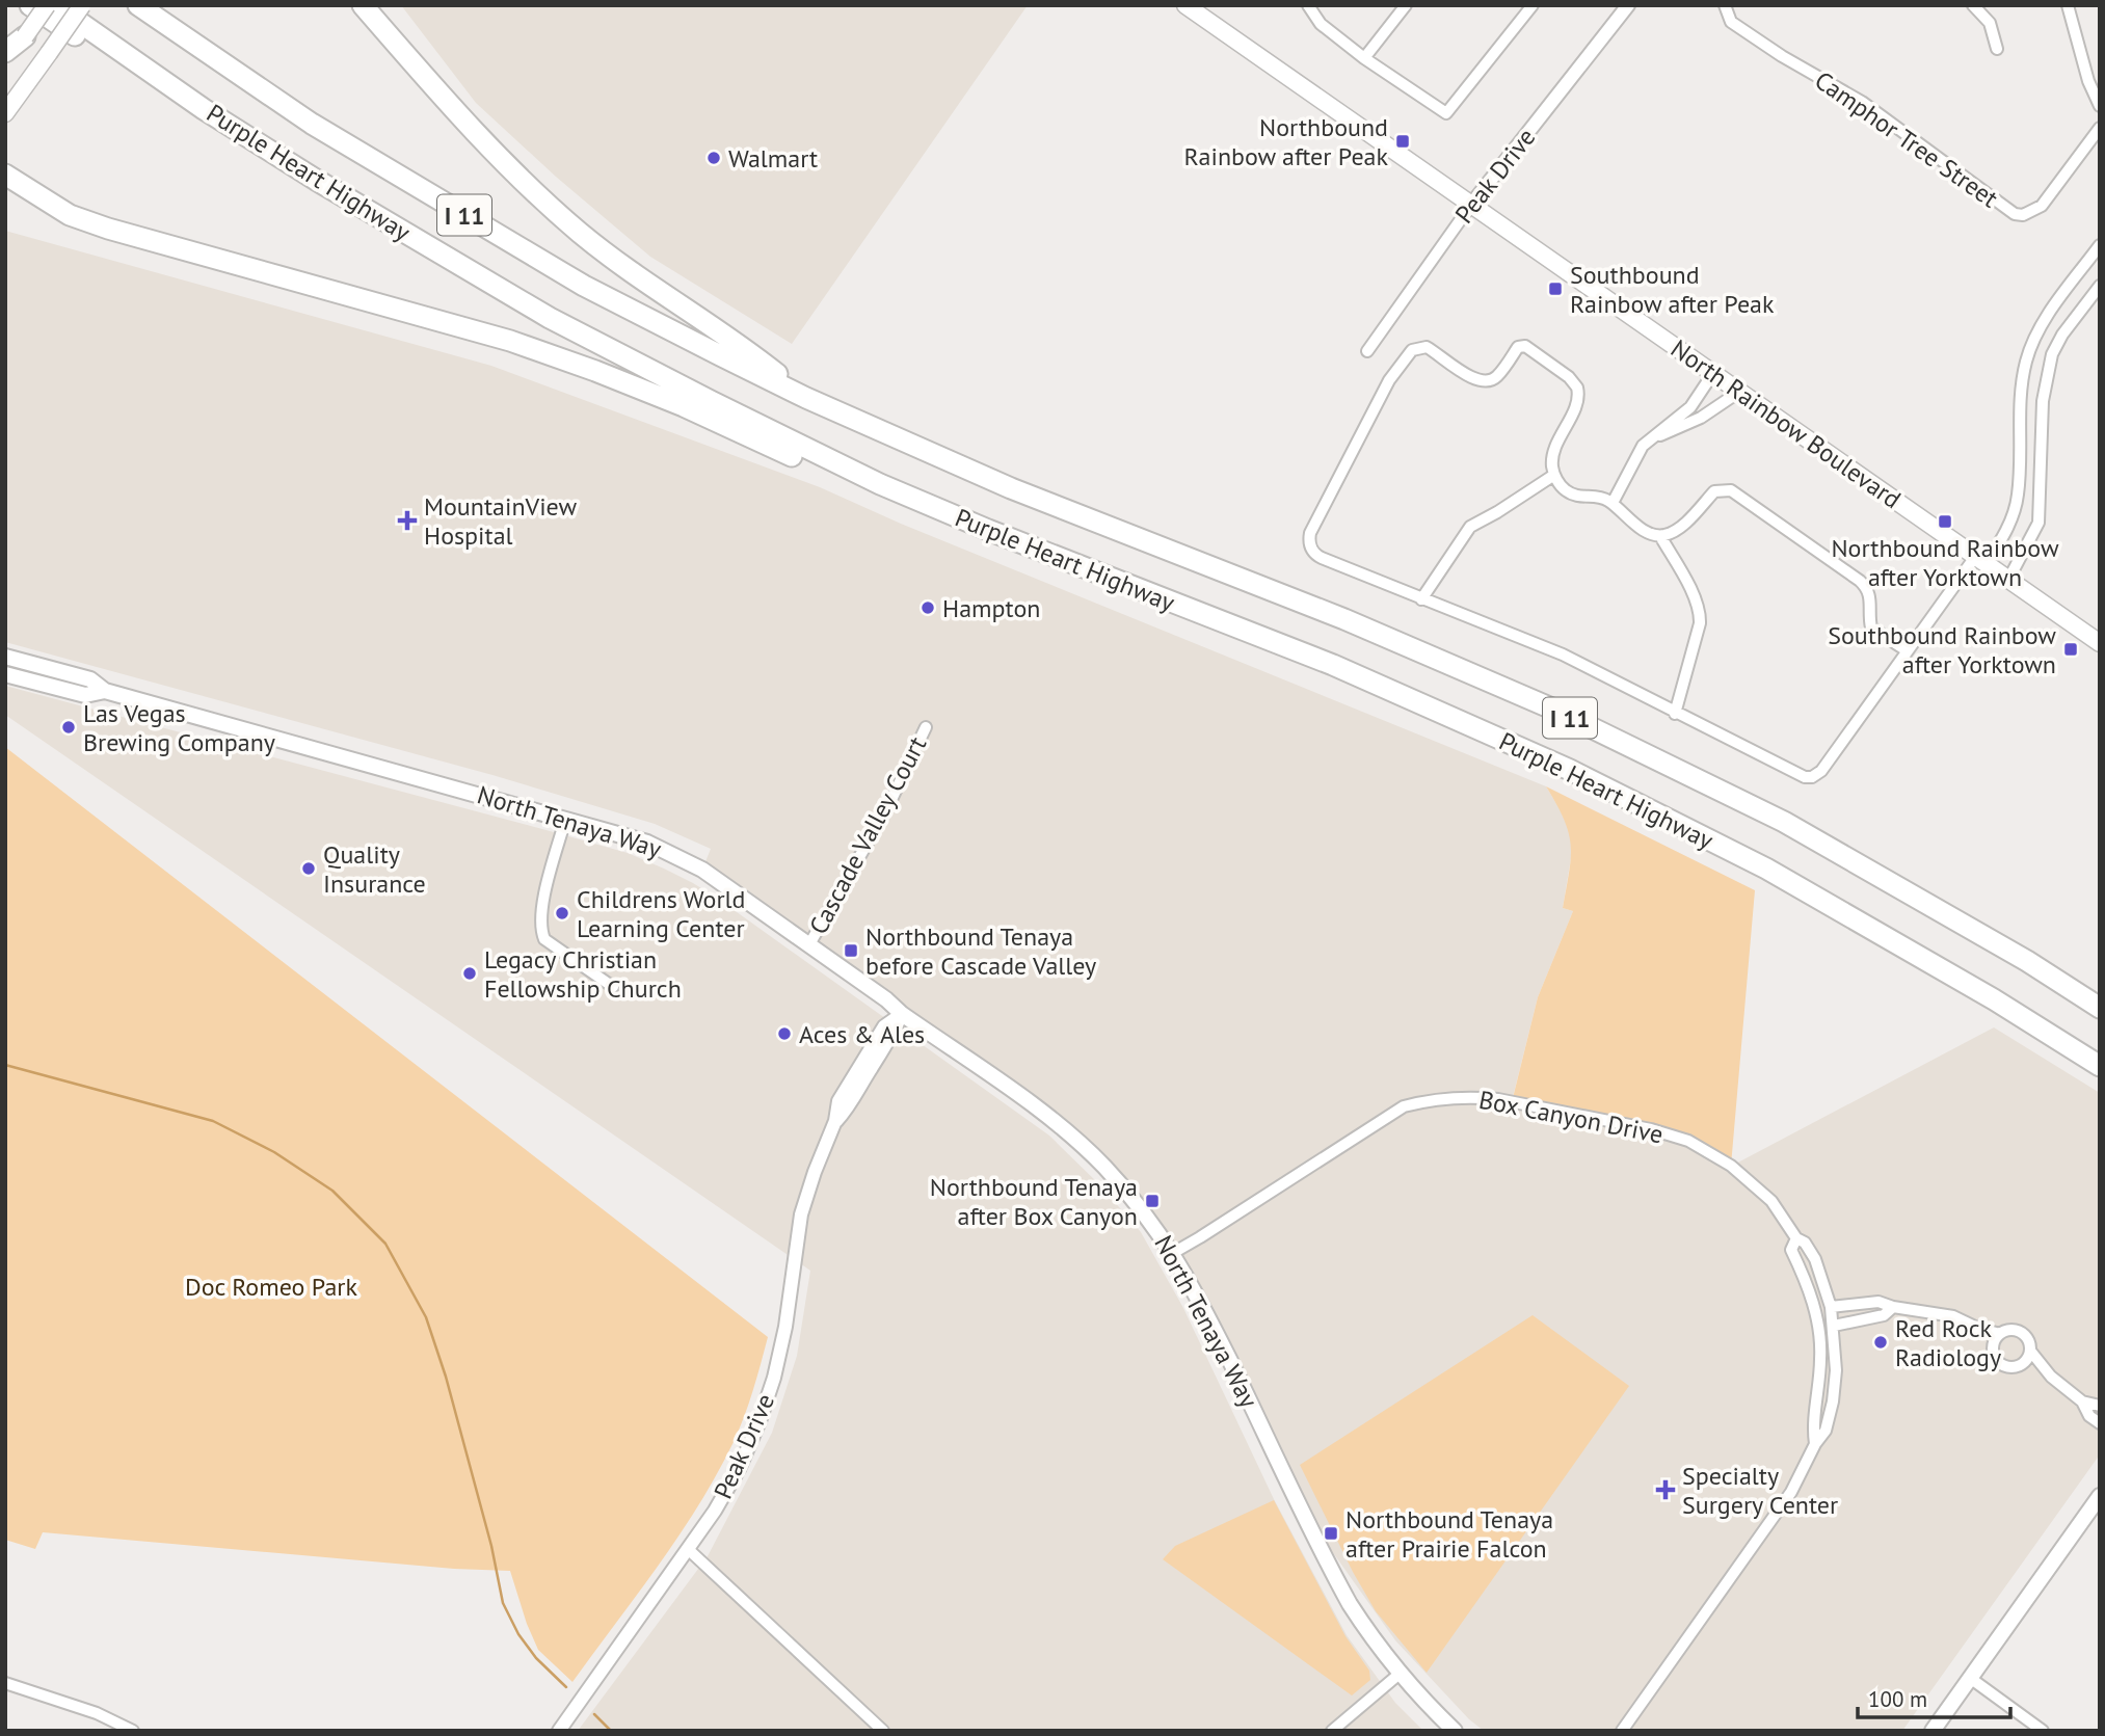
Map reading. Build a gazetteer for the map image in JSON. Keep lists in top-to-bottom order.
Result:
{
  "streets": {
    "highway": ["Purple Heart Highway", "I 11"],
    "main road": ["North Rainbow Boulevard", "North Tenaya Way"],
    "street": [
      "Camphor Tree Street",
      "Peak Drive",
      "Cascade Valley Court",
      "Box Canyon Drive"
    ]
  },
  "crossings": [
    ["Peak Drive", "North Rainbow Boulevard"],
    ["Peak Drive", "North Tenaya Way"],
    ["North Tenaya Way", "Cascade Valley Court"],
    ["North Tenaya Way", "Box Canyon Drive"]
  ],
  "parks": ["Doc Romeo Park"],
  "places": {
    "transit": [
      "Northbound Rainbow after Peak",
      "Southbound Rainbow after Peak",
      "Northbound Rainbow after Yorktown",
      "Southbound Rainbow after Yorktown",
      "Northbound Tenaya before Cascade Valley",
      "Northbound Tenaya after Box Canyon",
      "Northbound Tenaya after Prairie Falcon"
    ],
    "other": [
      "Walmart",
      "Hampton",
      "Las Vegas Brewing Company",
      "Quality Insurance",
      "Childrens World Learning Center",
      "Legacy Christian Fellowship Church",
      "Aces & Ales",
      "Red Rock Radiology"
    ],
    "health": ["MountainView Hospital", "Specialty Surgery Center"]
  },
  "scale_bar": "100 m"
}
